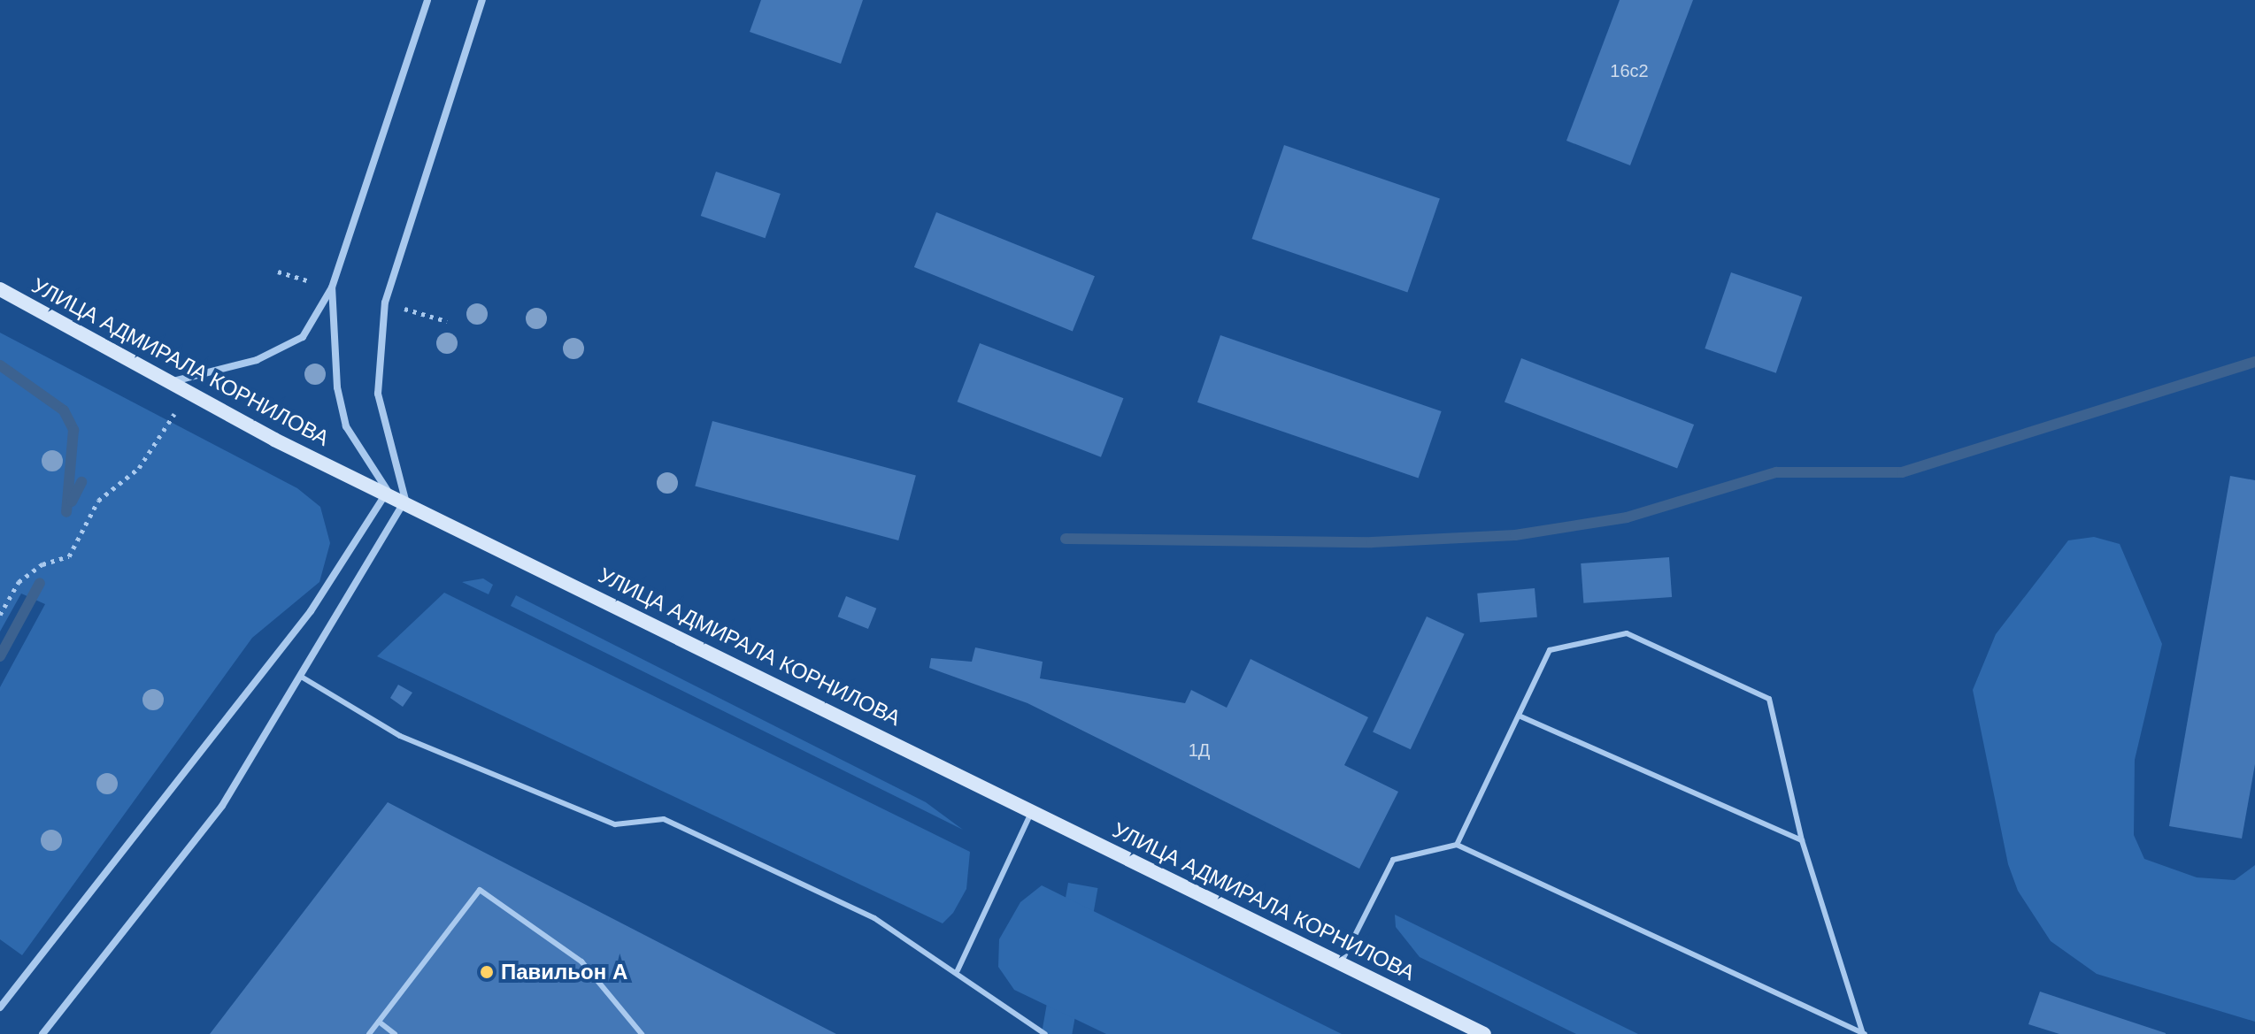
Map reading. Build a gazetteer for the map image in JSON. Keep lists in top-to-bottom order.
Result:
{
  "streets": {
    "main road": ["УЛИЦА АДМИРАЛА КОРНИЛОВА"]
  },
  "places": ["Павильон А"],
  "house_numbers": ["16с2", "1Д"]
}
